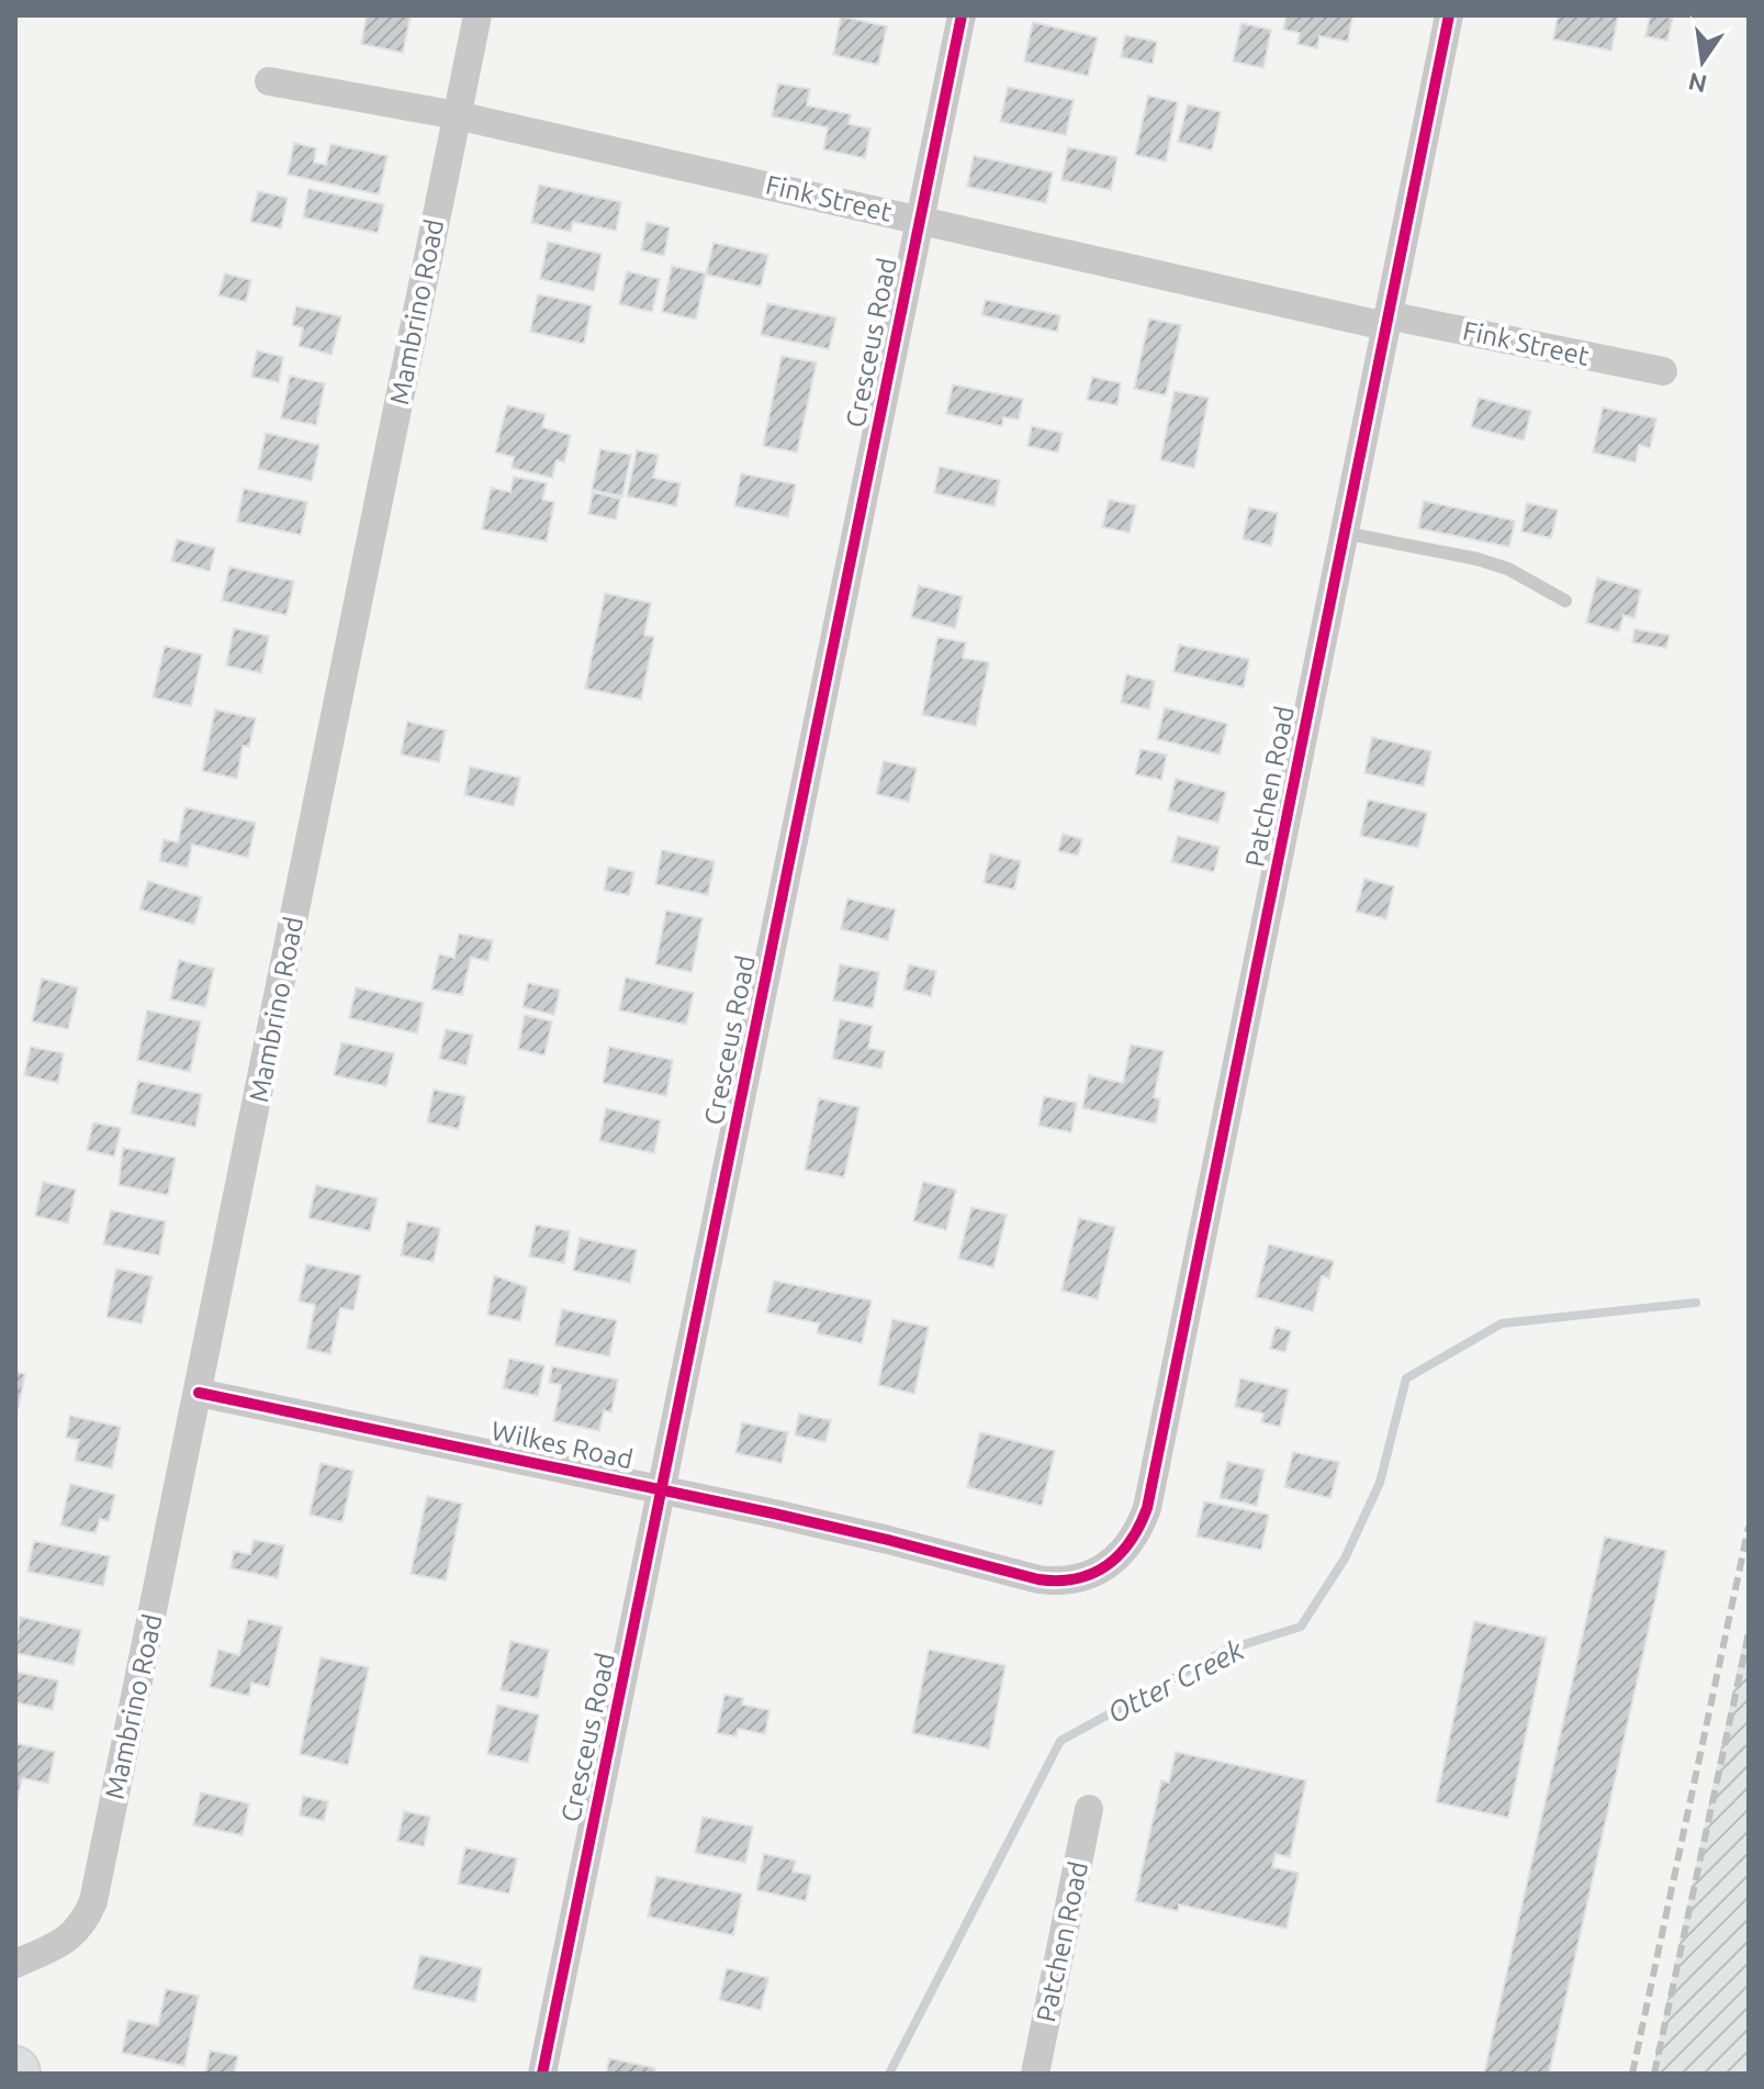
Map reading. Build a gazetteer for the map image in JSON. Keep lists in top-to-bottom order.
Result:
{
  "streets": {
    "street": [
      "Fink Street",
      "Mambrino Road",
      "Cresceus Road",
      "Patchen Road",
      "Wilkes Road"
    ]
  },
  "crossings": [
    ["Fink Street", "Mambrino Road"],
    ["Fink Street", "Cresceus Road"],
    ["Fink Street", "Patchen Road"],
    ["Mambrino Road", "Wilkes Road"],
    ["Cresceus Road", "Wilkes Road"],
    ["Patchen Road", "Wilkes Road"]
  ],
  "water": ["Otter Creek"],
  "north": "bottom"
}
